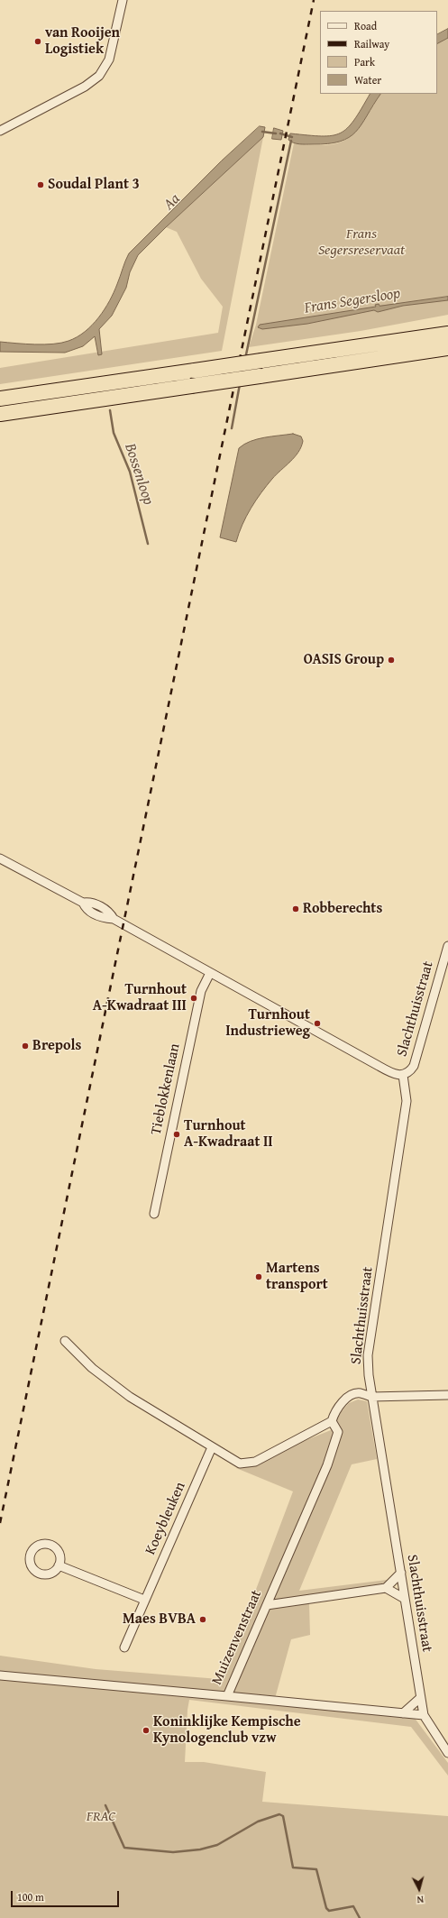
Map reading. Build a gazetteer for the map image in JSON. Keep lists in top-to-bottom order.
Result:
{
  "streets": {
    "street": [
      "Slachthuisstraat",
      "Tieblokkenlaan",
      "Koeybleuken",
      "Muizenvenstraat"
    ]
  },
  "water": ["Aa", "Frans Segersloop", "Bossenloop"],
  "parks": ["Frans Segersreservaat", "FRAC"],
  "places": [
    "van Rooijen Logistiek",
    "Soudal Plant 3",
    "OASIS Group",
    "Robberechts",
    "Turnhout A-Kwadraat III",
    "Turnhout Industrieweg",
    "Brepols",
    "Turnhout A-Kwadraat II",
    "Martens transport",
    "Maes BVBA",
    "Koninklijke Kempische Kynologenclub vzw"
  ],
  "legend": [
    "Road",
    "Railway",
    "Park",
    "Water"
  ],
  "scale_bar": "100 m",
  "north": "bottom"
}
